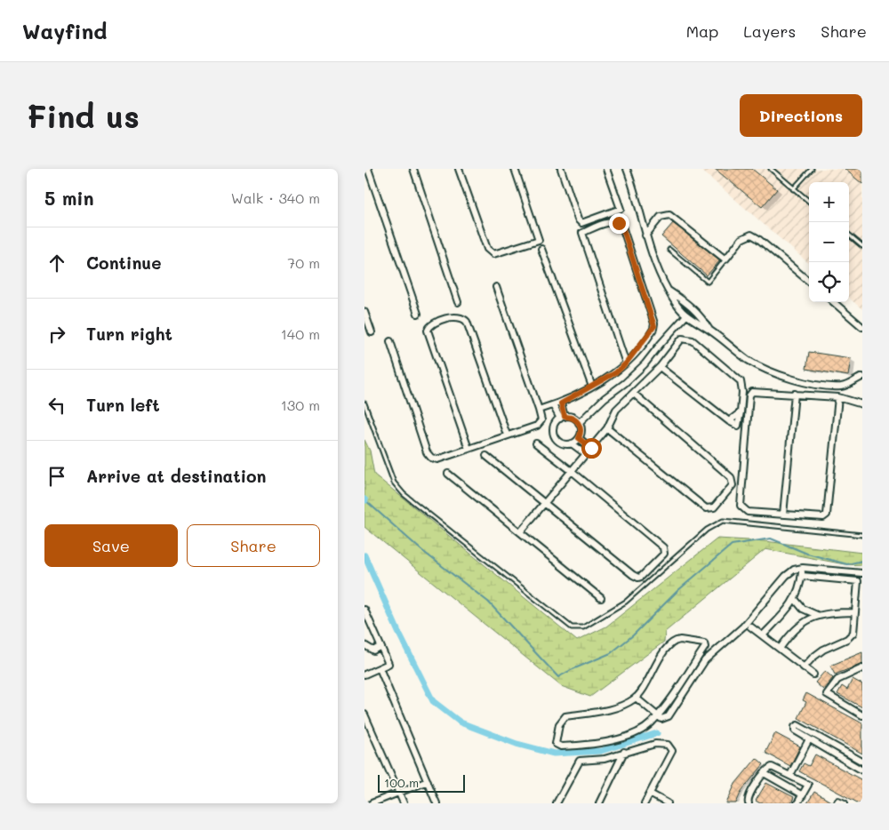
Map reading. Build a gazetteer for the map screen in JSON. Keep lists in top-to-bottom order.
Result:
{
  "scale_bar": "100 m",
  "page": {
    "header": "Wayfind",
    "nav": ["Map", "Layers", "Share"],
    "buttons": [
      "Directions",
      ["Save", "Share"]
    ],
    "title": "Find us",
    "heading": ["5 min", "Walk · 340 m"],
    "map_buttons": ["+", "−"],
    "list": [
      ["Continue", "70 m"],
      ["Turn right", "140 m"],
      ["Turn left", "130 m"],
      "Arrive at destination"
    ],
    "scale": "100 m"
  }
}
